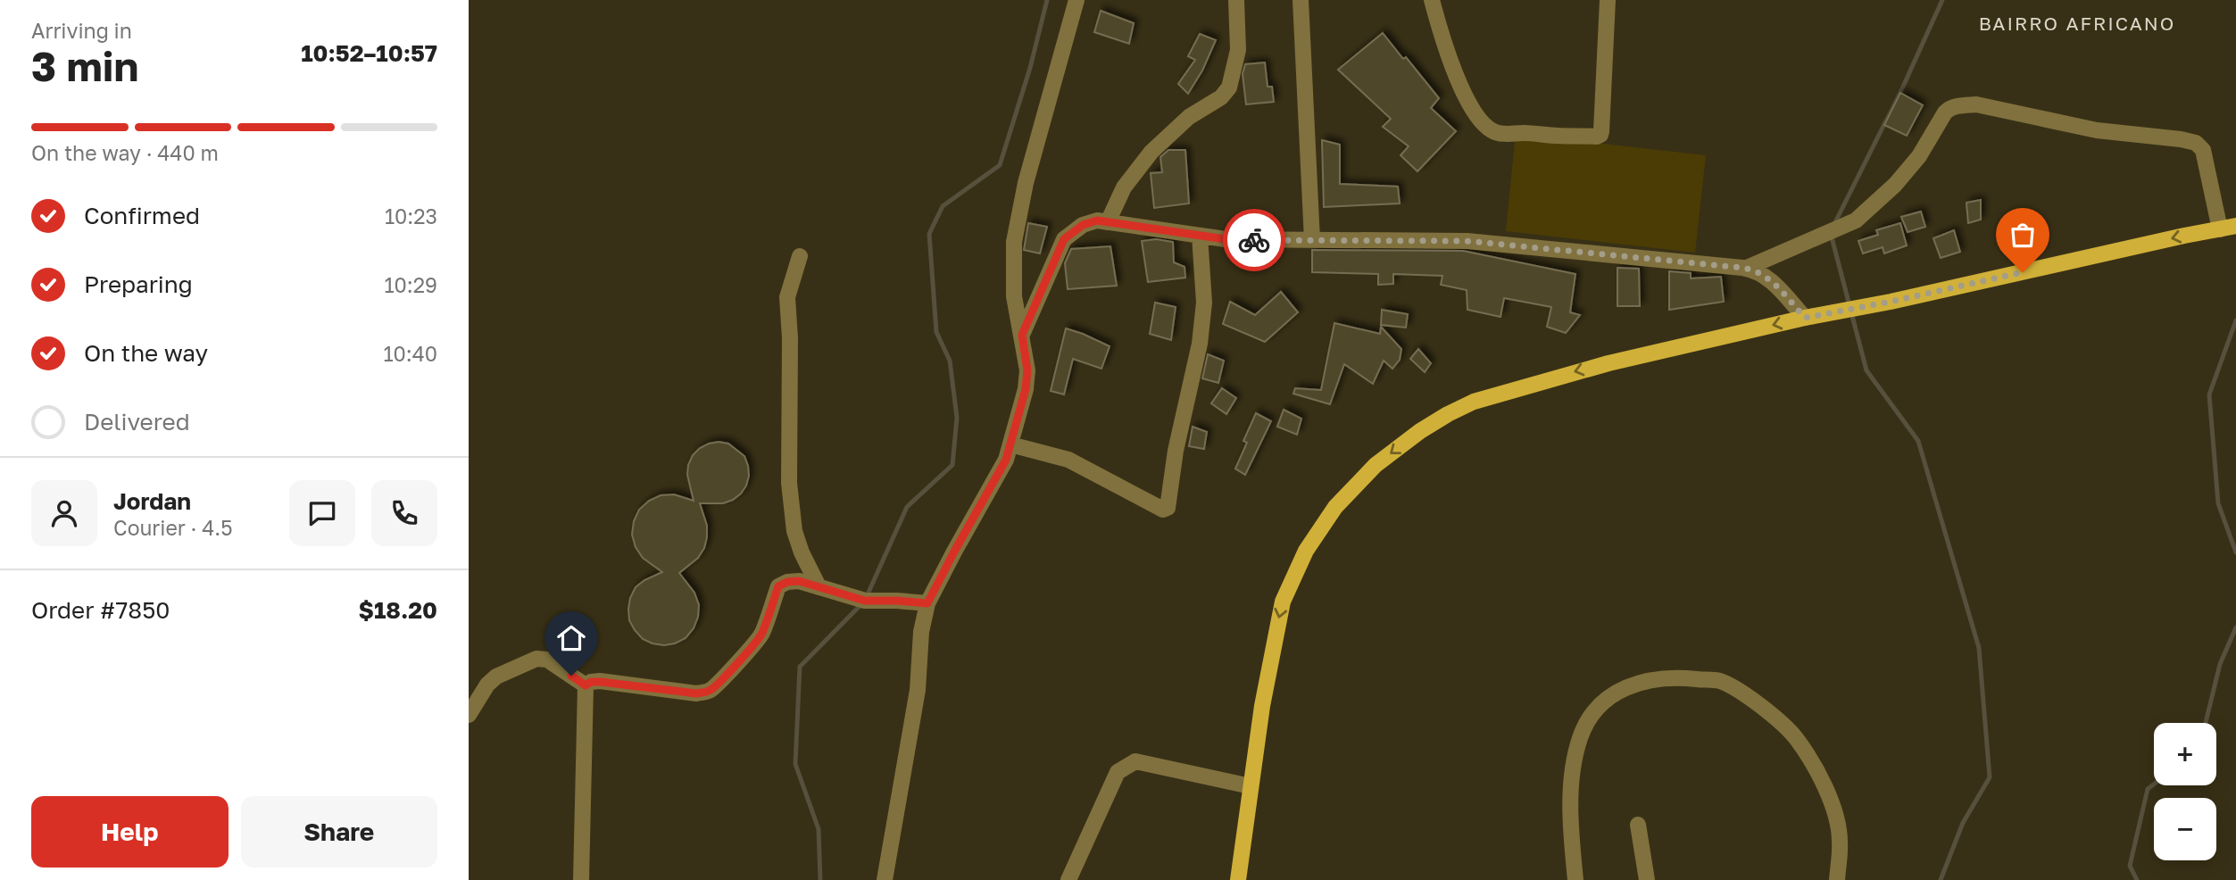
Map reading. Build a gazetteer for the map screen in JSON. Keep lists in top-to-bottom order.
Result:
{
  "districts": ["BAIRRO AFRICANO"],
  "page": {
    "heading": ["3 min", "Arriving in", "10:52–10:57"],
    "panel": [
      "Jordan",
      "Courier · 4.5",
      "Order #7850",
      "$18.20"
    ],
    "bar": "On the way · 440 m",
    "list": [
      ["Confirmed", "10:23"],
      ["Preparing", "10:29"],
      ["On the way", "10:40"],
      "Delivered"
    ],
    "map_buttons": ["+", "−"],
    "buttons": ["Help", "Share"]
  }
}
